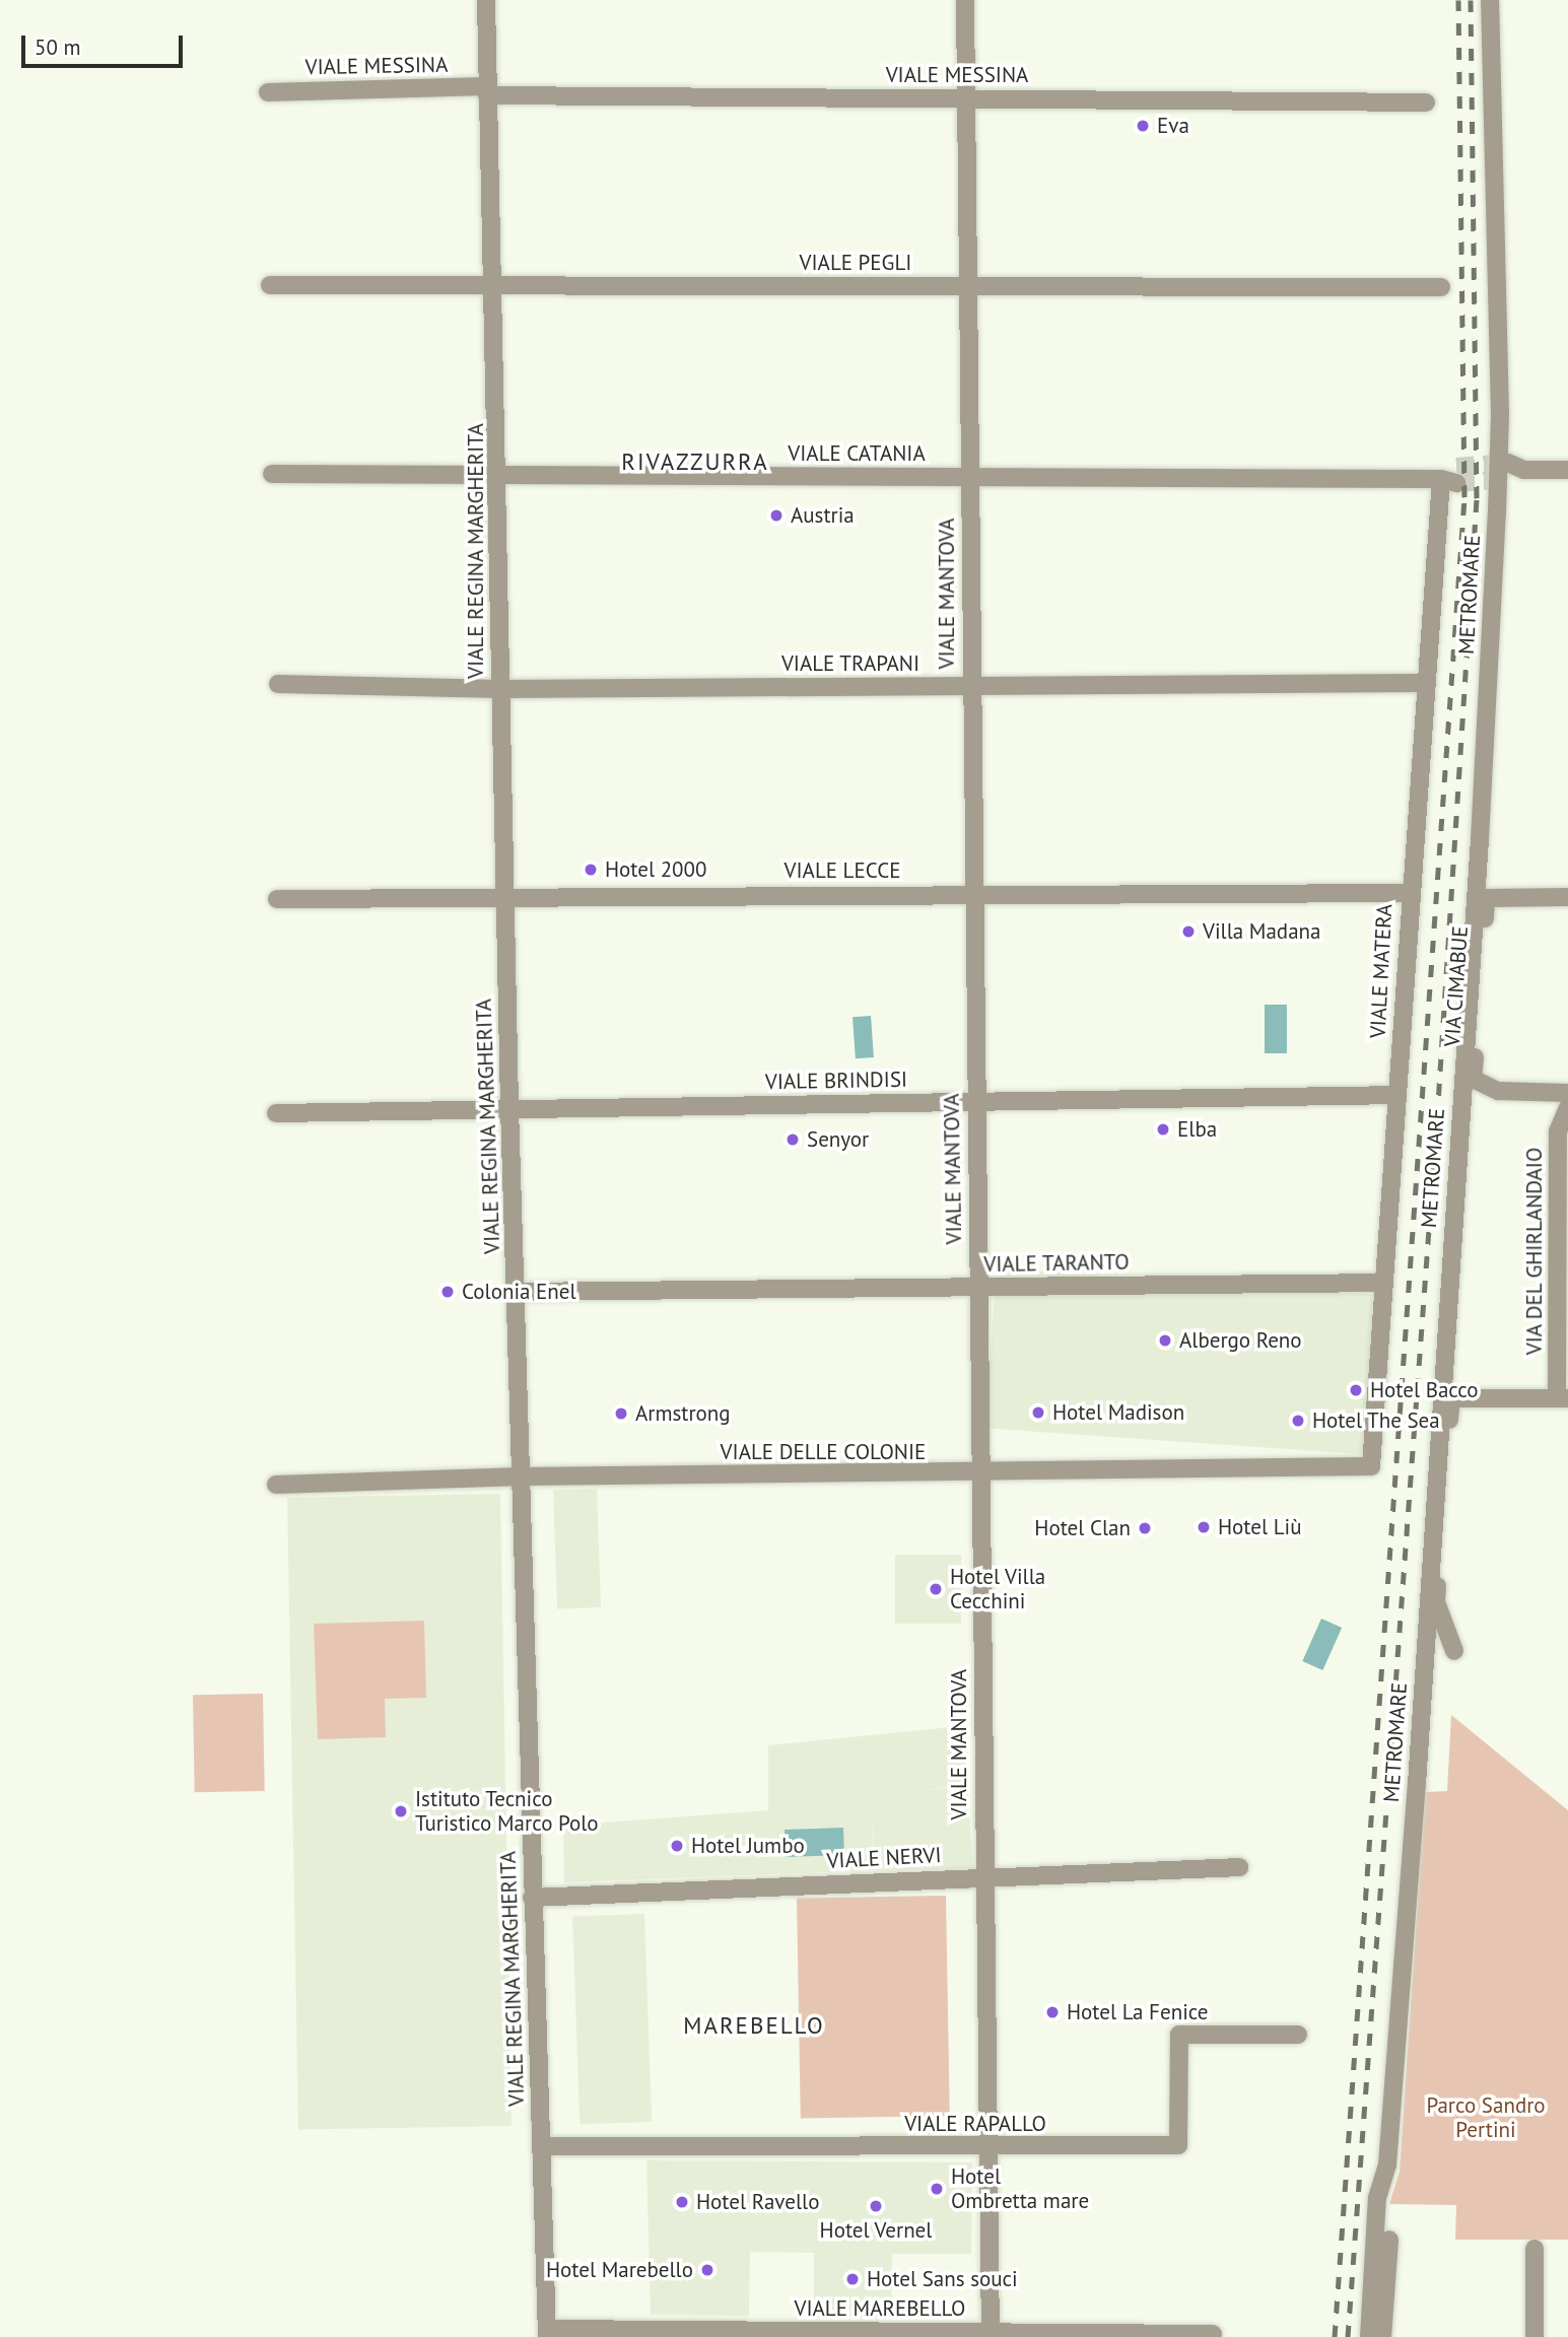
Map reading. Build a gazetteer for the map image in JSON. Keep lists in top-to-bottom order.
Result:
{
  "streets": {
    "street": [
      "VIALE MESSINA",
      "VIALE PEGLI",
      "VIALE CATANIA",
      "VIALE REGINA MARGHERITA",
      "VIALE MANTOVA",
      "METROMARE",
      "VIALE TRAPANI",
      "VIALE LECCE",
      "VIALE MATERA",
      "VIA CIMABUE",
      "VIALE BRINDISI",
      "VIA DEL GHIRLANDAIO",
      "VIALE TARANTO",
      "VIALE DELLE COLONIE",
      "VIALE NERVI",
      "VIALE RAPALLO",
      "VIALE MAREBELLO"
    ]
  },
  "crossings": [
    ["VIALE MESSINA", "VIALE REGINA MARGHERITA"],
    ["VIALE MESSINA", "VIALE MANTOVA"],
    ["VIALE PEGLI", "VIALE REGINA MARGHERITA"],
    ["VIALE PEGLI", "VIALE MANTOVA"],
    ["VIALE CATANIA", "VIALE REGINA MARGHERITA"],
    ["VIALE CATANIA", "VIALE MANTOVA"],
    ["VIALE CATANIA", "VIALE MATERA"],
    ["VIALE REGINA MARGHERITA", "VIALE TRAPANI"],
    ["VIALE REGINA MARGHERITA", "VIALE LECCE"],
    ["VIALE REGINA MARGHERITA", "VIALE BRINDISI"],
    ["VIALE REGINA MARGHERITA", "VIALE TARANTO"],
    ["VIALE REGINA MARGHERITA", "VIALE DELLE COLONIE"],
    ["VIALE REGINA MARGHERITA", "VIALE NERVI"],
    ["VIALE REGINA MARGHERITA", "VIALE RAPALLO"],
    ["VIALE REGINA MARGHERITA", "VIALE MAREBELLO"],
    ["VIALE MANTOVA", "VIALE TRAPANI"],
    ["VIALE MANTOVA", "VIALE LECCE"],
    ["VIALE MANTOVA", "VIALE BRINDISI"],
    ["VIALE MANTOVA", "VIALE TARANTO"],
    ["VIALE MANTOVA", "VIALE DELLE COLONIE"],
    ["VIALE MANTOVA", "VIALE NERVI"],
    ["VIALE MANTOVA", "VIALE RAPALLO"],
    ["VIALE MANTOVA", "VIALE MAREBELLO"],
    ["VIALE TRAPANI", "VIALE MATERA"],
    ["VIALE LECCE", "VIALE MATERA"],
    ["VIALE MATERA", "VIALE BRINDISI"],
    ["VIALE MATERA", "VIALE TARANTO"],
    ["VIALE MATERA", "VIALE DELLE COLONIE"]
  ],
  "districts": ["RIVAZZURRA", "MAREBELLO"],
  "parks": ["Parco Sandro Pertini"],
  "places": [
    "Eva",
    "Austria",
    "Hotel 2000",
    "Villa Madana",
    "Elba",
    "Senyor",
    "Colonia Enel",
    "Albergo Reno",
    "Hotel Bacco",
    "Hotel Madison",
    "Armstrong",
    "Hotel The Sea",
    "Hotel Liù",
    "Hotel Clan",
    "Hotel Villa Cecchini",
    "Istituto Tecnico Turistico Marco Polo",
    "Hotel Jumbo",
    "Hotel La Fenice",
    "Hotel Ombretta mare",
    "Hotel Ravello",
    "Hotel Vernel",
    "Hotel Marebello",
    "Hotel Sans souci"
  ],
  "scale_bar": "50 m"
}
